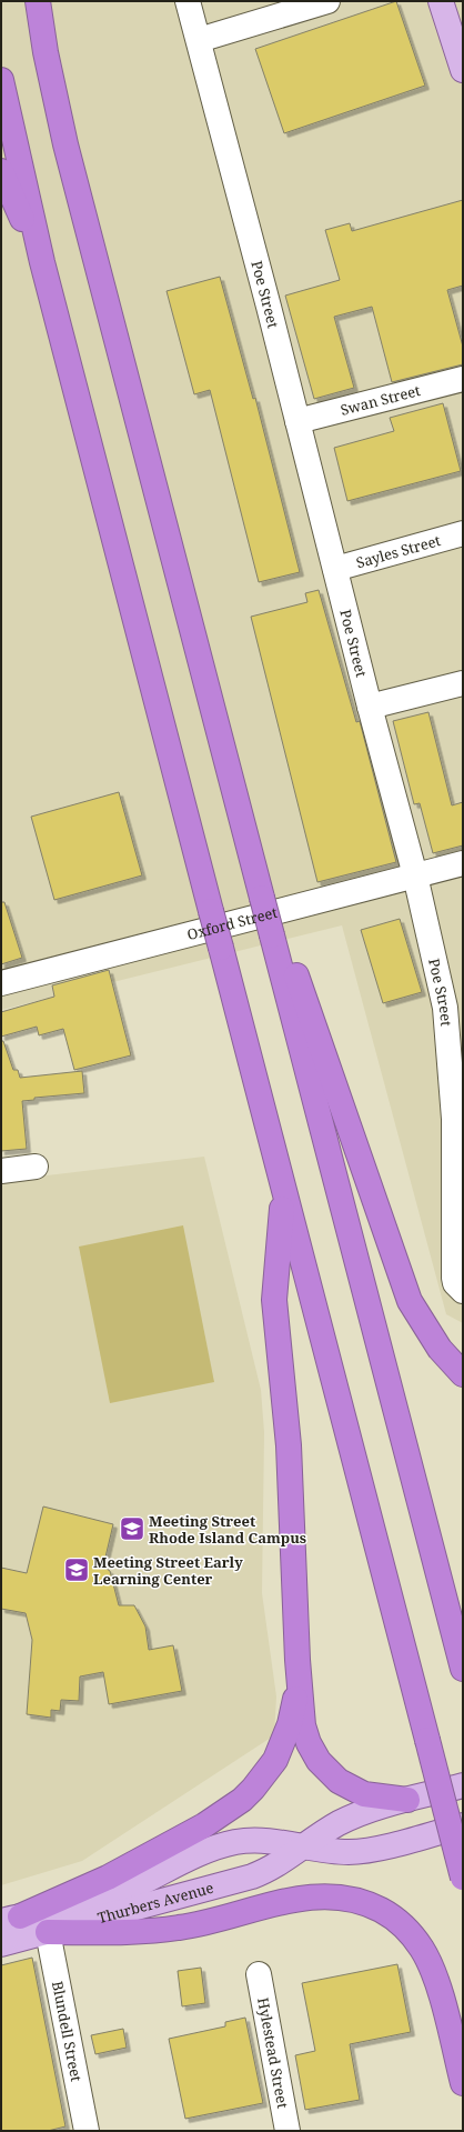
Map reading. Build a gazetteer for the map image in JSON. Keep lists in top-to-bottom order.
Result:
{
  "streets": {
    "main road": ["Thurbers Avenue"],
    "street": [
      "Poe Street",
      "Swan Street",
      "Sayles Street",
      "Oxford Street",
      "Blundell Street",
      "Hylestead Street"
    ]
  },
  "crossings": [
    ["Poe Street", "Swan Street"],
    ["Poe Street", "Sayles Street"],
    ["Poe Street", "Oxford Street"],
    ["Thurbers Avenue", "Blundell Street"]
  ],
  "places": {
    "school or university": ["Meeting Street Rhode Island Campus", "Meeting Street Early Learning Center"]
  }
}
